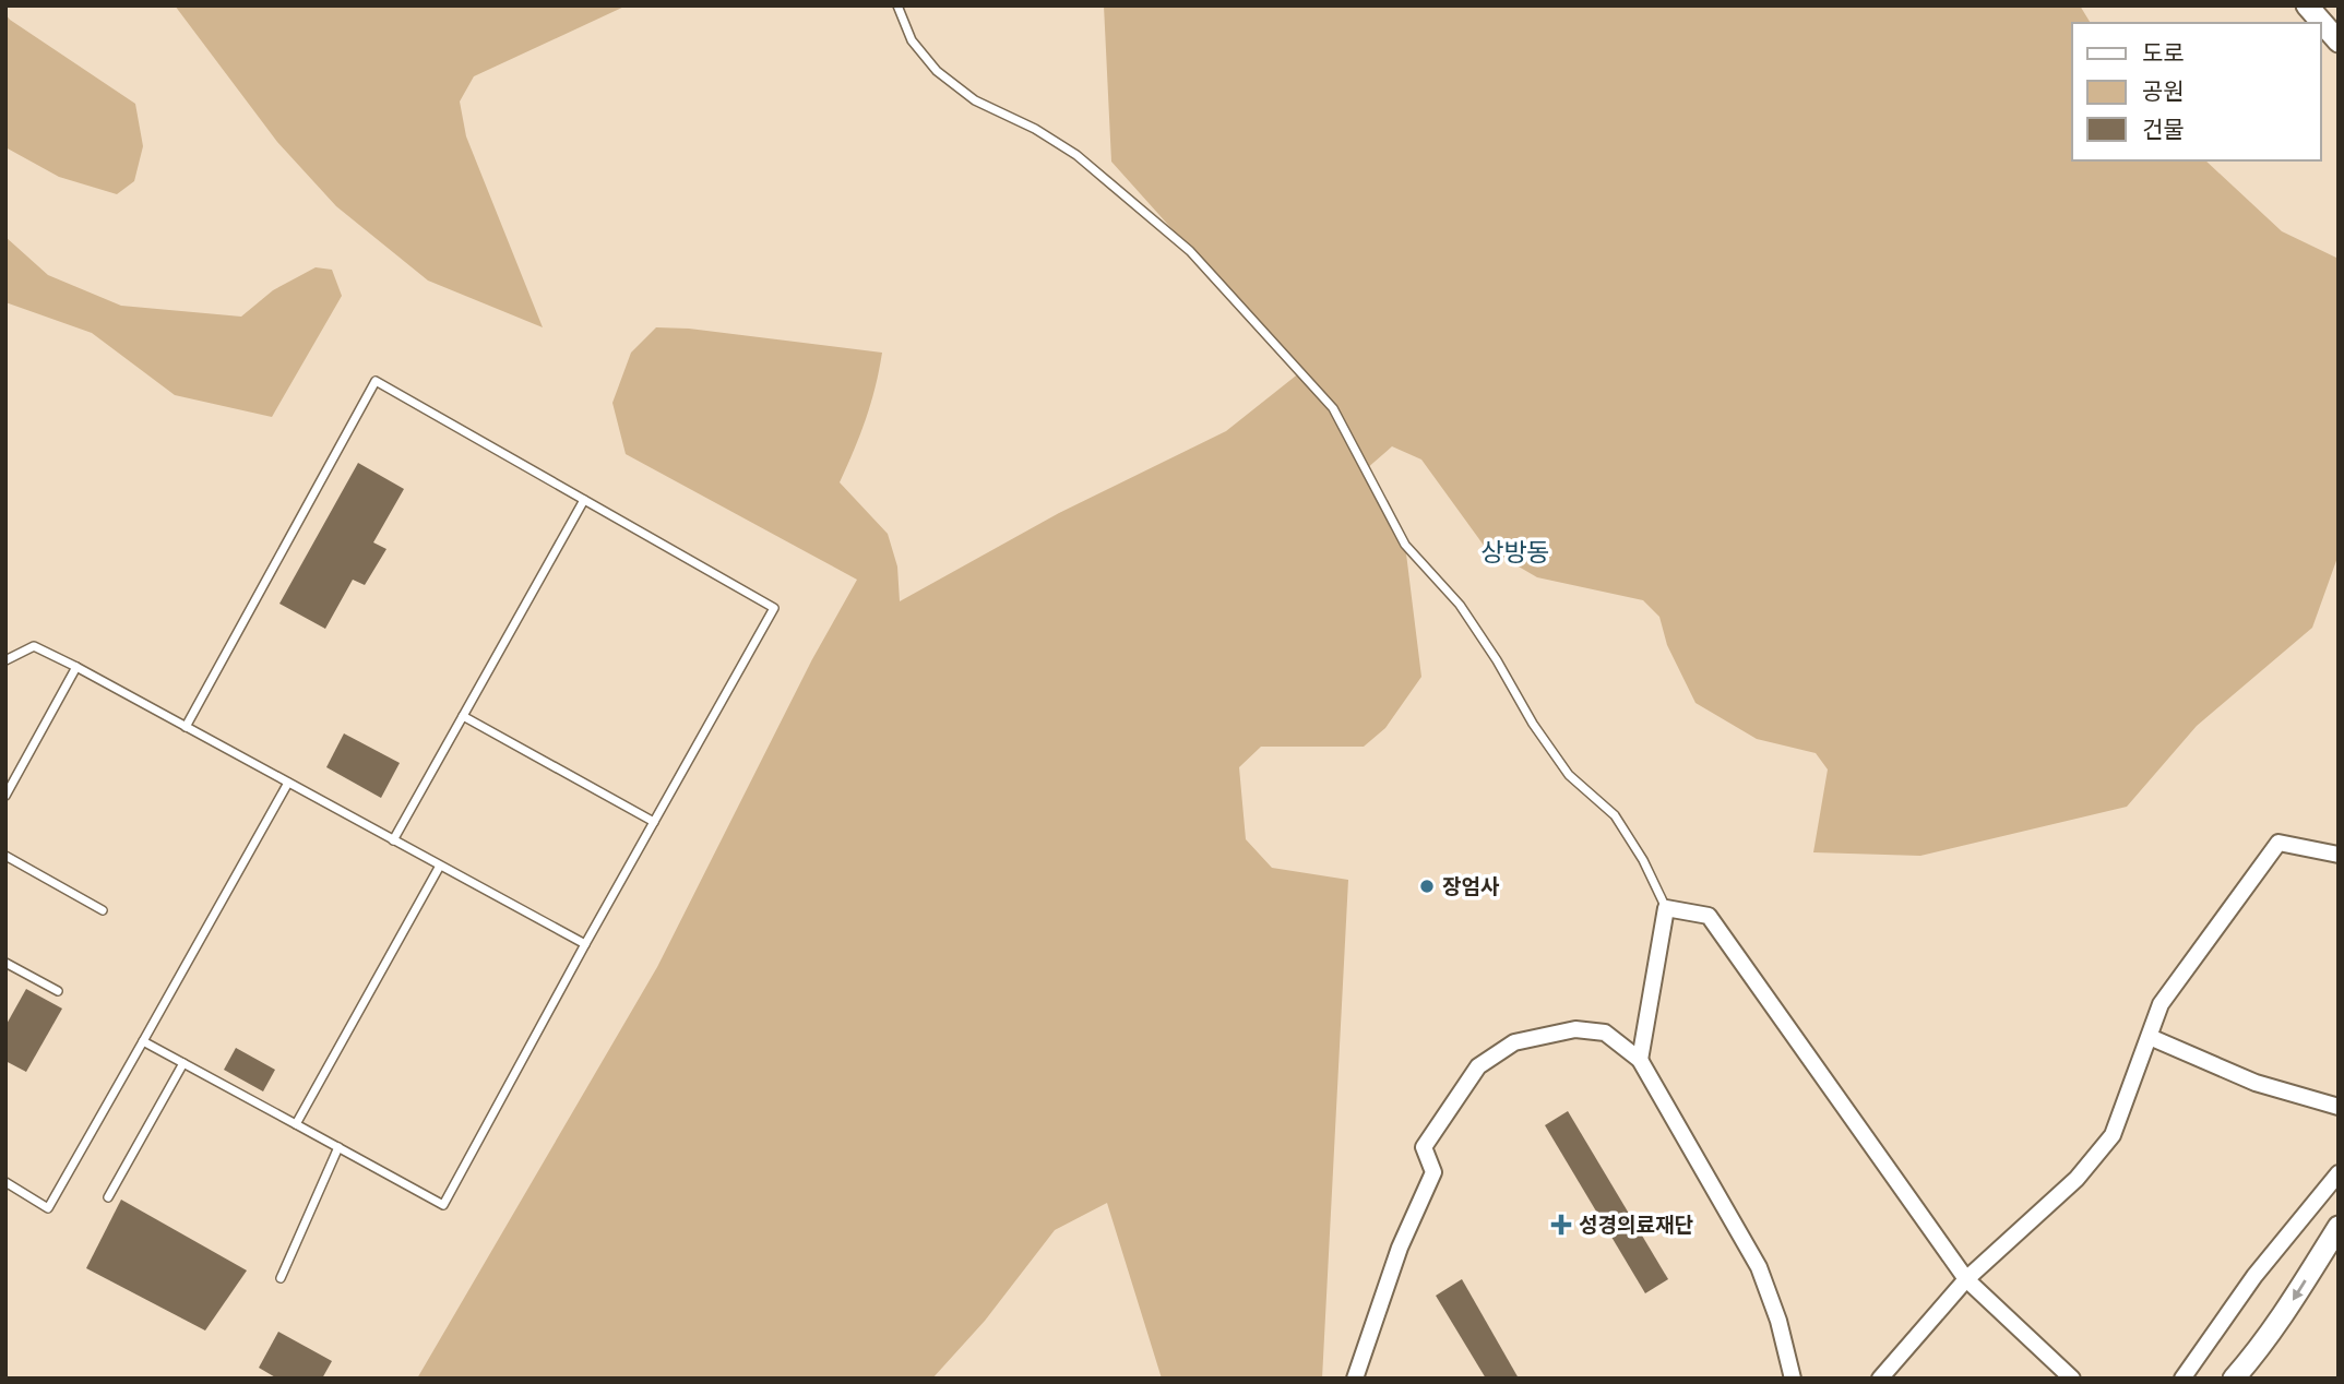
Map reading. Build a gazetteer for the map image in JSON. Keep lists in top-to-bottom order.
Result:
{
  "districts": ["상방동"],
  "places": {
    "other": ["장엄사"],
    "health": ["성경의료재단"]
  },
  "legend": ["도로", "공원", "건물"]
}
